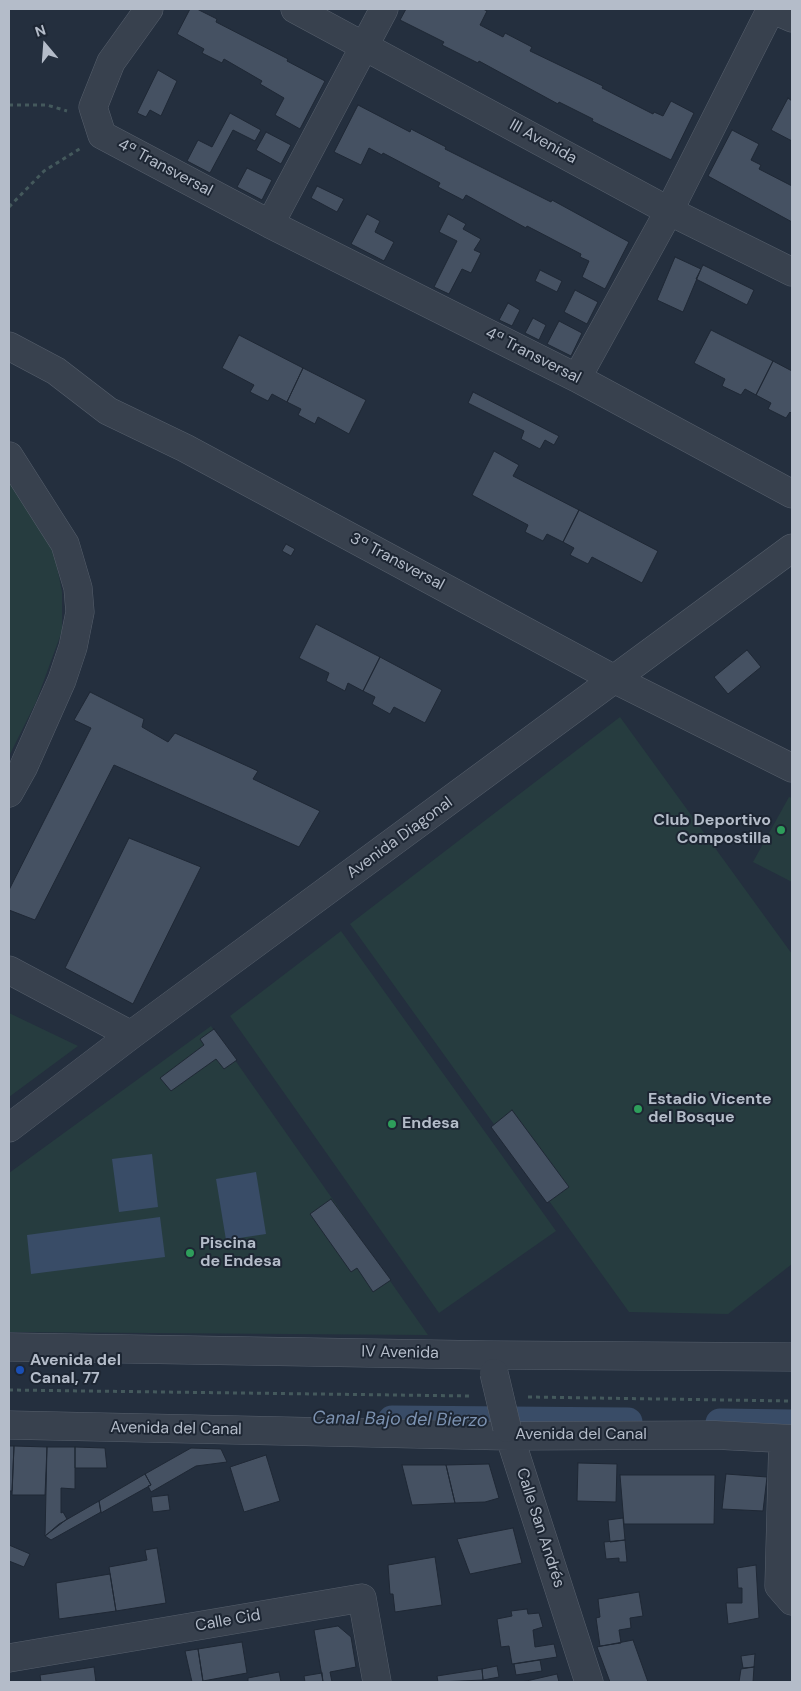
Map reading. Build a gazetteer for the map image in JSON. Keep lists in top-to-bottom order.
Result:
{
  "streets": {
    "street": [
      "III Avenida",
      "4ª Transversal",
      "3ª Transversal",
      "Avenida Diagonal",
      "IV Avenida",
      "Avenida del Canal",
      "Calle San Andrés",
      "Calle Cid"
    ]
  },
  "crossings": [
    ["3ª Transversal", "Avenida Diagonal"],
    ["IV Avenida", "Calle San Andrés"],
    ["Avenida del Canal", "Calle San Andrés"]
  ],
  "water": ["Canal Bajo del Bierzo"],
  "places": [
    "Club Deportivo Compostilla",
    "Estadio Vicente del Bosque",
    "Endesa",
    "Piscina de Endesa",
    "Avenida del Canal, 77"
  ],
  "north": "top"
}
